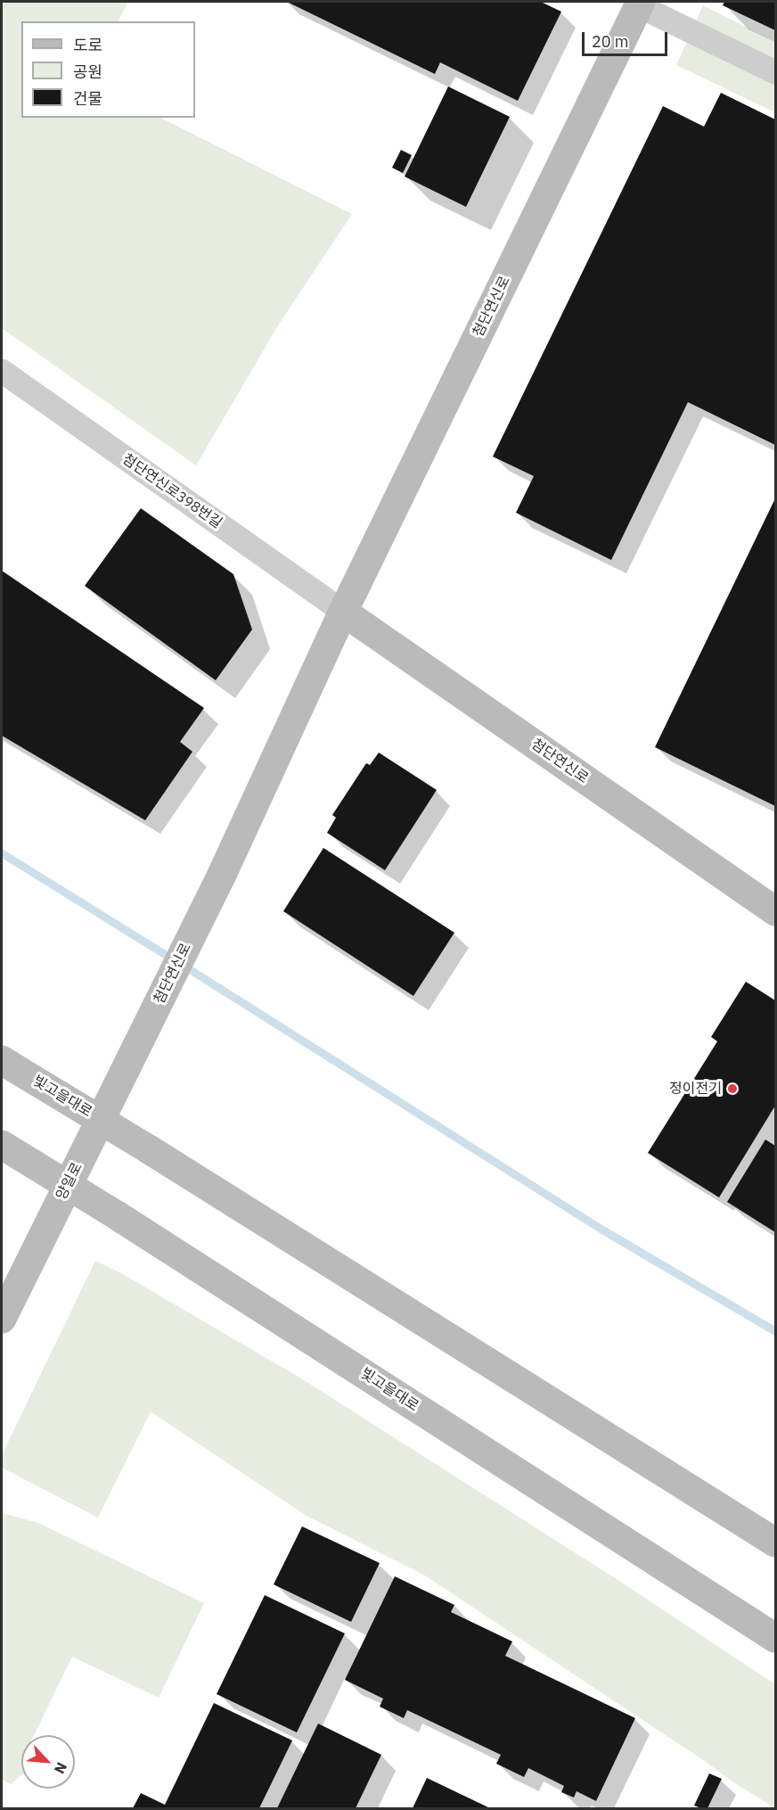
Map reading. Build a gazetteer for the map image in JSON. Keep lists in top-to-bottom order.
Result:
{
  "streets": {
    "main road": ["첨단연신로", "빛고을대로", "양일로"],
    "street": ["첨단연신로398번길"]
  },
  "crossings": [
    ["첨단연신로", "첨단연신로398번길"],
    ["첨단연신로", "양일로"]
  ],
  "places": ["정이전기"],
  "legend": ["도로", "공원", "건물"],
  "scale_bar": "20 m",
  "north": "bottom right"
}
